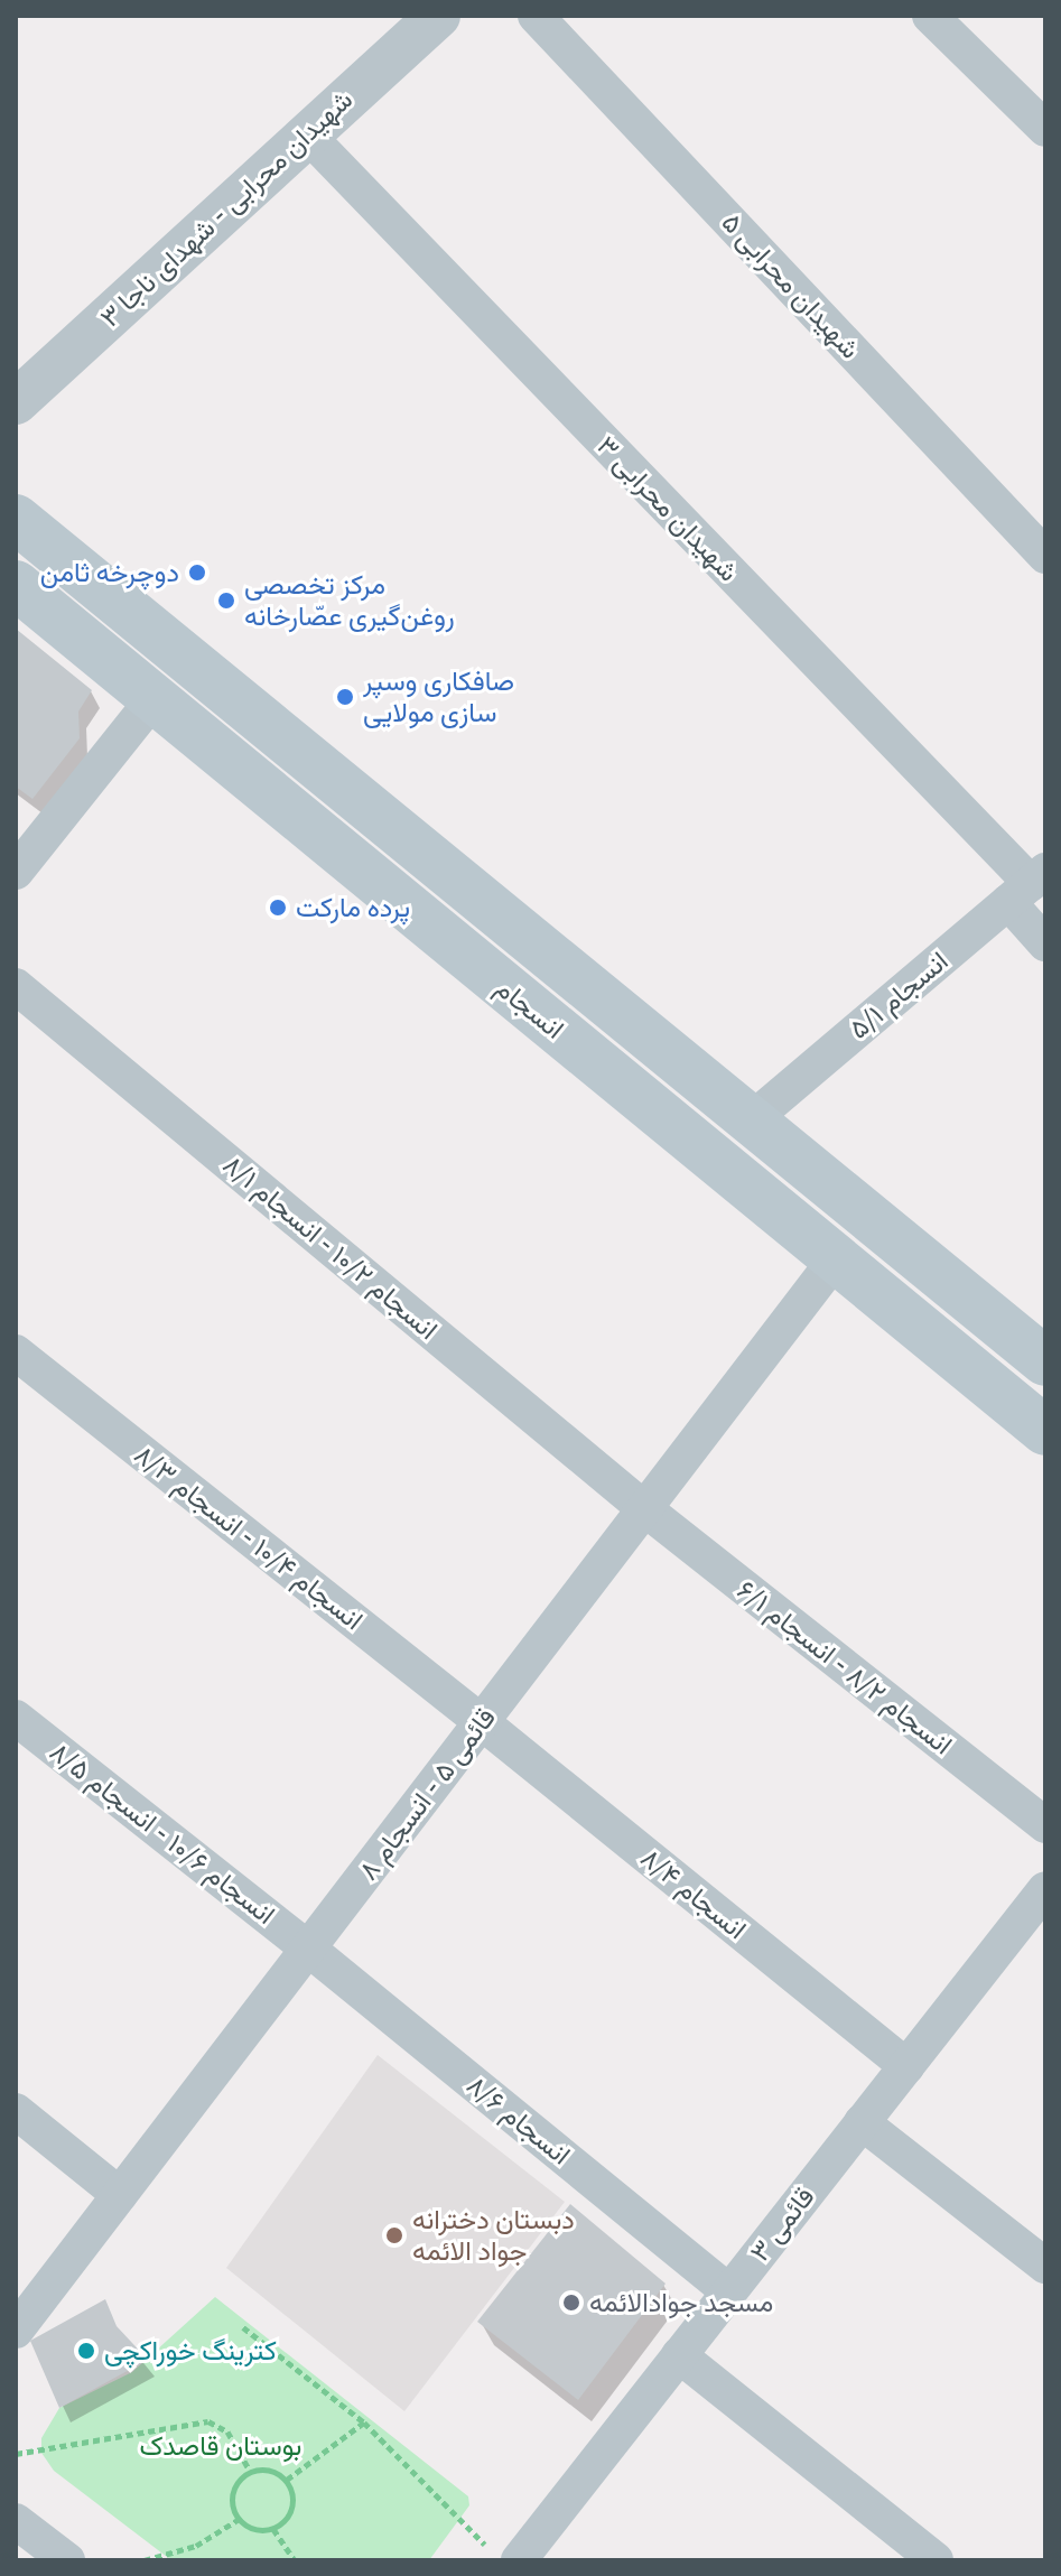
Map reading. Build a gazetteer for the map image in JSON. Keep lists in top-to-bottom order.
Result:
{
  "streets": {
    "main road": ["انسجام"],
    "street": [
      "شهیدان محرابی - شهدای ناجا ۳",
      "شهیدان محرابی ۵",
      "شهیدان محرابی ۳",
      "انسجام ۵/۱",
      "انسجام ۱۰/۲ - انسجام ۸/۱",
      "انسجام ۱۰/۴ - انسجام ۸/۳",
      "انسجام ۸/۲ - انسجام ۶/۱",
      "قائمی ۵ - انسجام ۸",
      "انسجام ۱۰/۶ - انسجام ۸/۵",
      "انسجام ۸/۴",
      "انسجام ۸/۶",
      "قائمی ۳"
    ]
  },
  "crossings": [
    ["شهیدان محرابی - شهدای ناجا ۳", "شهیدان محرابی ۳"],
    ["شهیدان محرابی ۳", "انسجام ۵/۱"],
    ["انسجام ۵/۱", "انسجام"],
    ["انسجام", "قائمی ۵ - انسجام ۸"],
    ["انسجام ۱۰/۲ - انسجام ۸/۱", "انسجام ۸/۲ - انسجام ۶/۱"],
    ["انسجام ۱۰/۲ - انسجام ۸/۱", "قائمی ۵ - انسجام ۸"],
    ["انسجام ۱۰/۴ - انسجام ۸/۳", "قائمی ۵ - انسجام ۸"],
    ["انسجام ۱۰/۴ - انسجام ۸/۳", "انسجام ۸/۴"],
    ["انسجام ۸/۲ - انسجام ۶/۱", "قائمی ۵ - انسجام ۸"],
    ["قائمی ۵ - انسجام ۸", "انسجام ۱۰/۶ - انسجام ۸/۵"],
    ["قائمی ۵ - انسجام ۸", "انسجام ۸/۴"],
    ["قائمی ۵ - انسجام ۸", "انسجام ۸/۶"],
    ["انسجام ۱۰/۶ - انسجام ۸/۵", "انسجام ۸/۶"],
    ["انسجام ۸/۴", "قائمی ۳"],
    ["انسجام ۸/۶", "قائمی ۳"]
  ],
  "parks": ["بوستان قاصدک"],
  "places": [
    "دوچرخه ثامن",
    "مرکز تخصصی روغن‌گیری عصّارخانه",
    "صافکاری وسپر سازی مولایی",
    "پرده مارکت",
    "دبستان دخترانه جواد الائمه",
    "مسجد جوادالائمه",
    "کترینگ خوراکچی"
  ]
}
